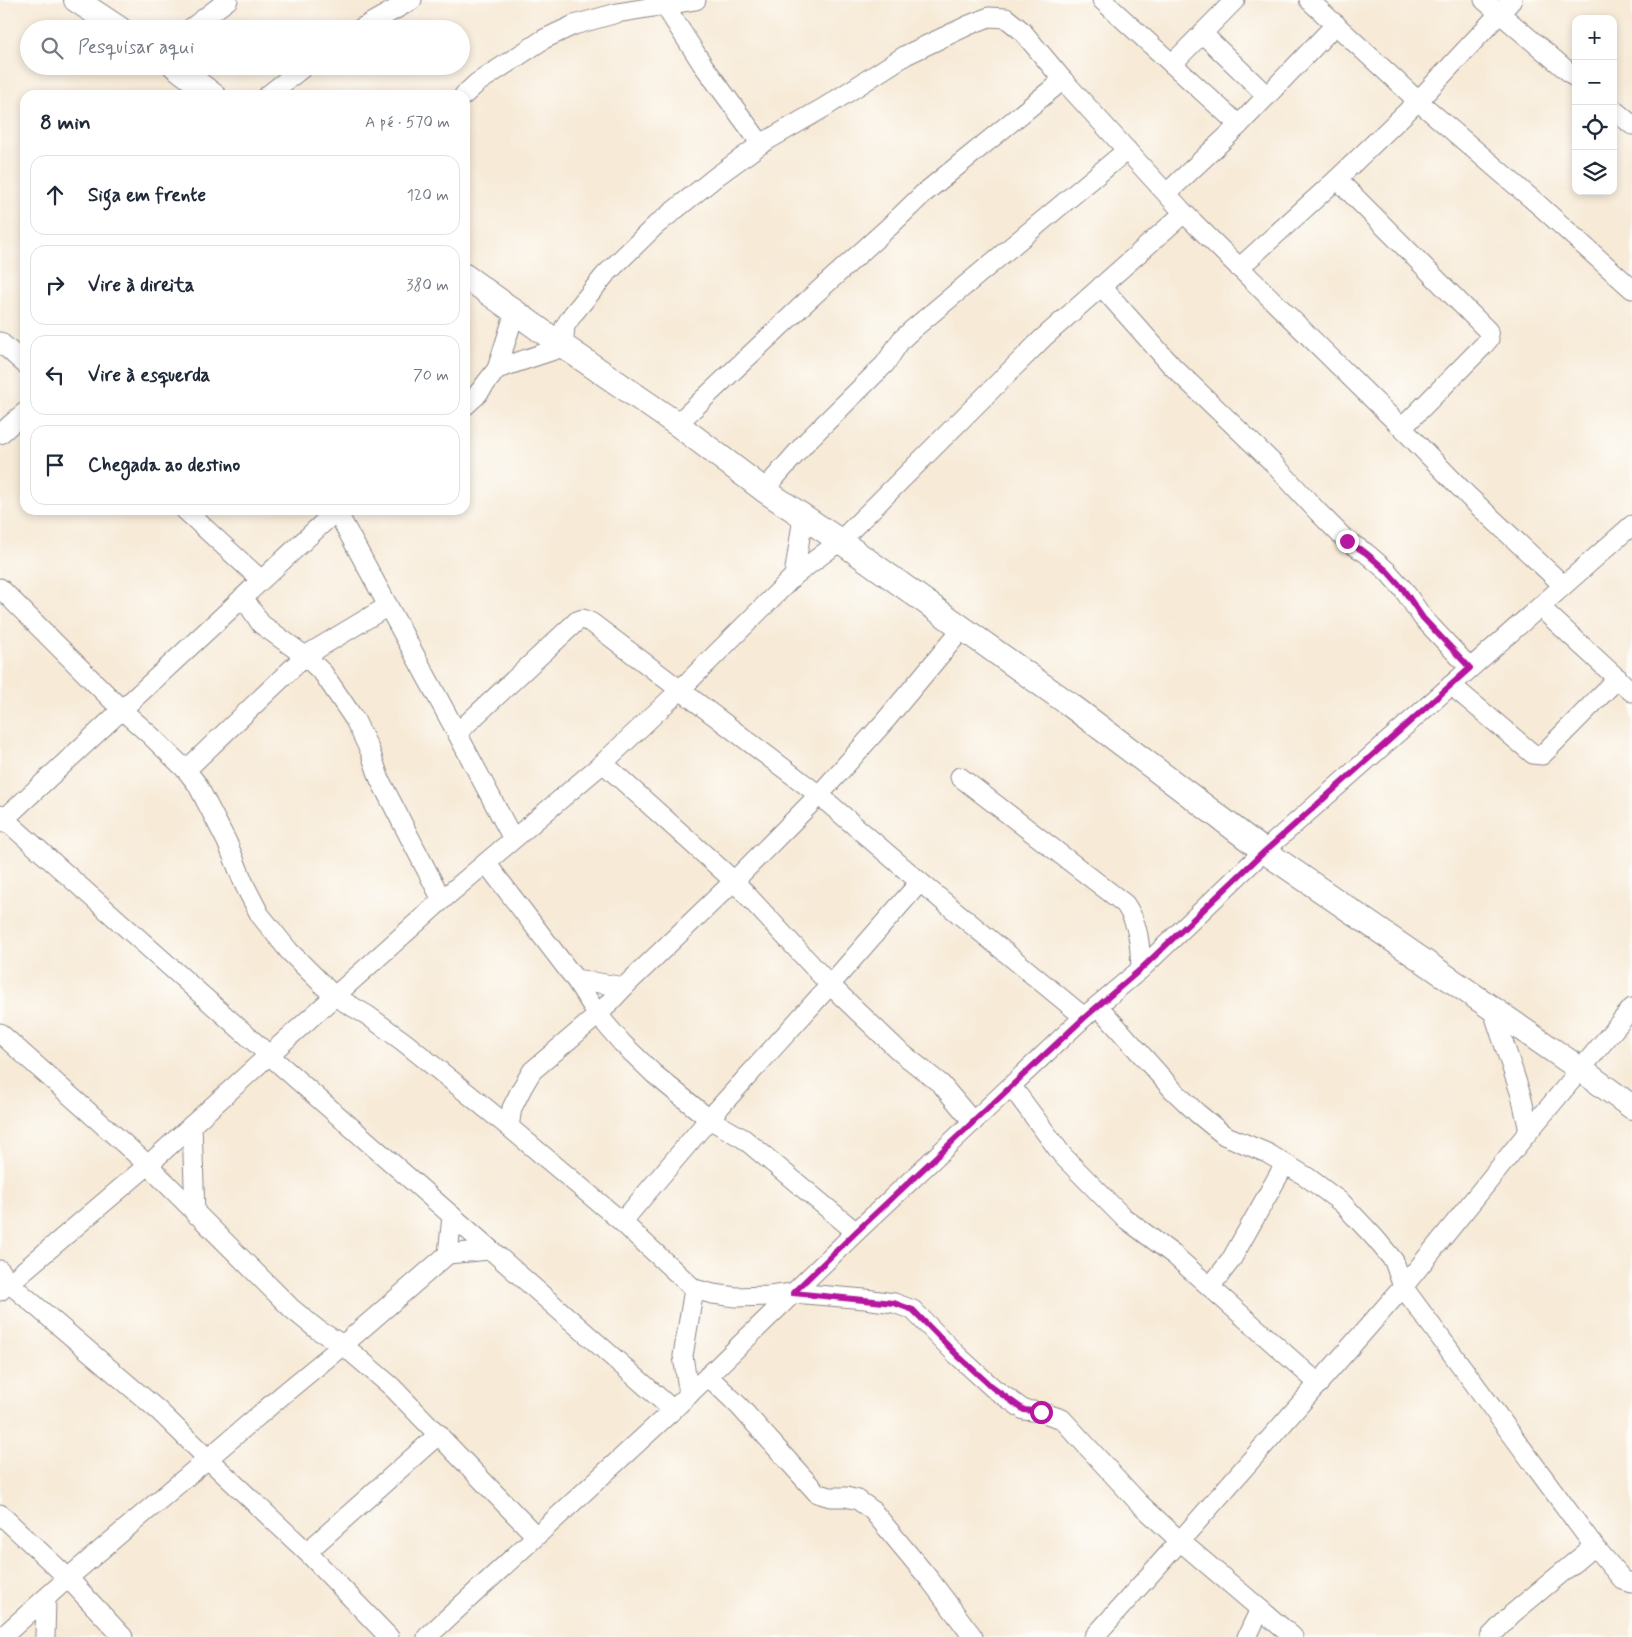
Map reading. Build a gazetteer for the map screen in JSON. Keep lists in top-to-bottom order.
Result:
{
  "page": {
    "map_buttons": ["+", "−"],
    "search": "Pesquisar aqui",
    "heading": ["8 min", "A pé · 570 m"],
    "list": [
      ["Siga em frente", "120 m"],
      ["Vire à direita", "380 m"],
      ["Vire à esquerda", "70 m"],
      "Chegada ao destino"
    ]
  }
}
